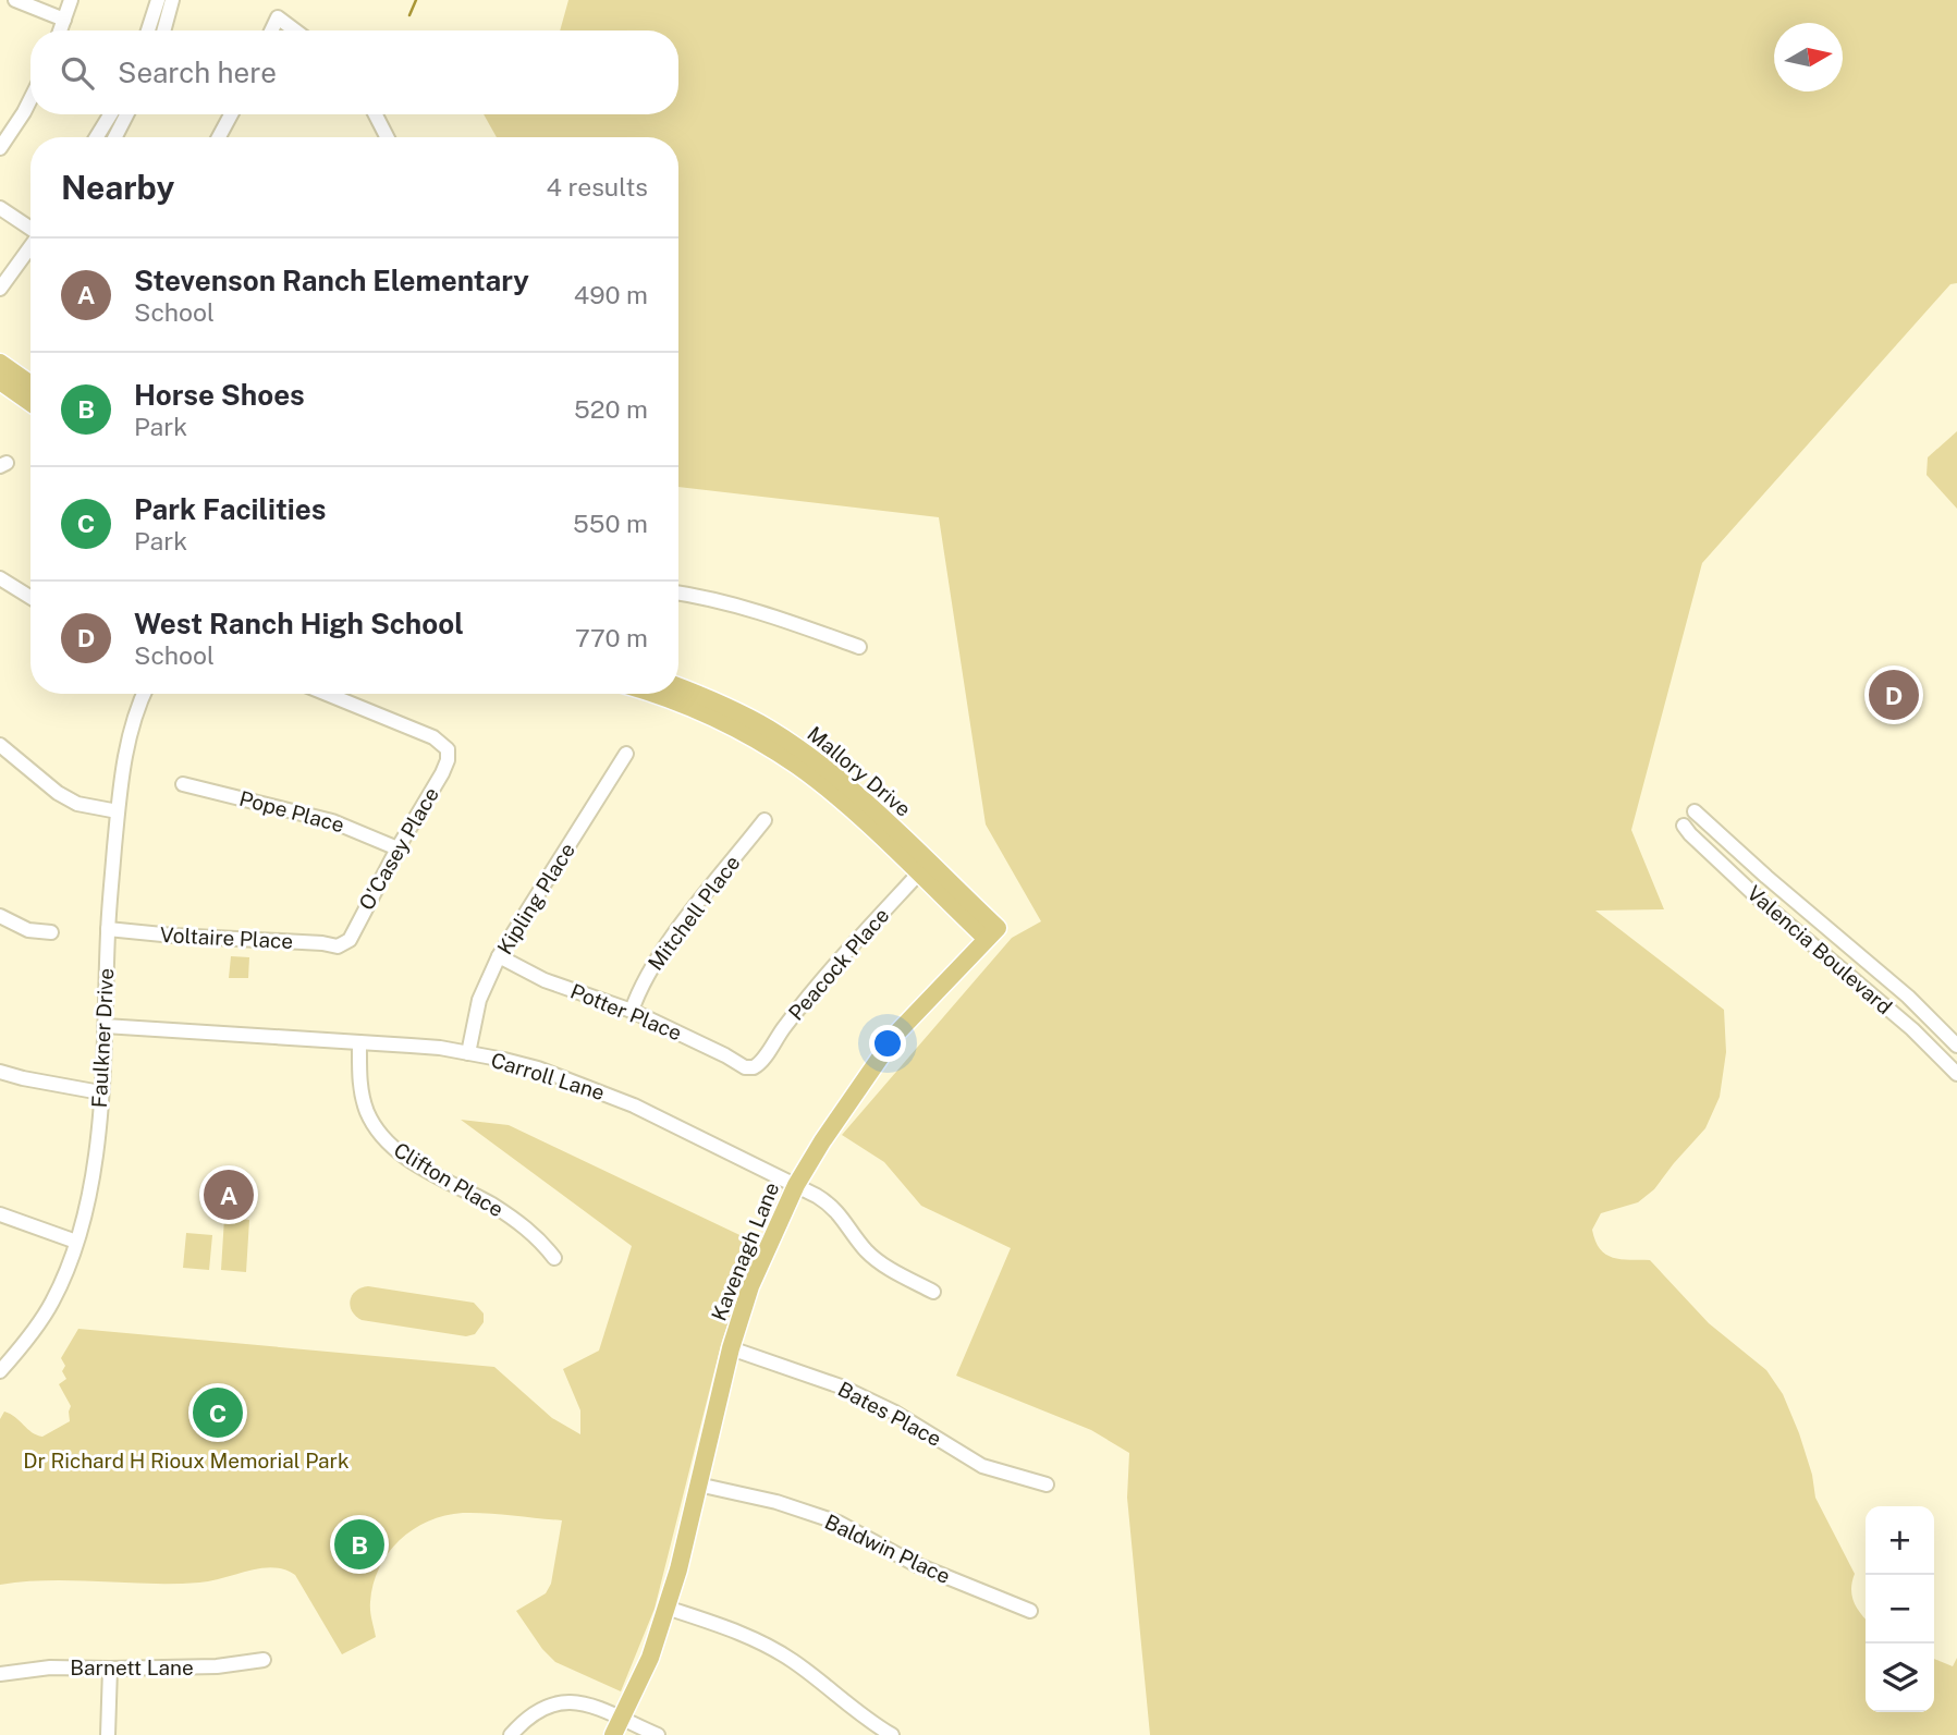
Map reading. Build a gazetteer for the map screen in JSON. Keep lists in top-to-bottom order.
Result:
{
  "streets": {
    "main road": ["Mallory Drive", "Kavenagh Lane"],
    "street": [
      "Pope Place",
      "O'Casey Place",
      "Kipling Place",
      "Mitchell Place",
      "Voltaire Place",
      "Valencia Boulevard",
      "Peacock Place",
      "Potter Place",
      "Faulkner Drive",
      "Carroll Lane",
      "Clifton Place",
      "Bates Place",
      "Baldwin Place",
      "Barnett Lane"
    ]
  },
  "crossings": [
    ["Mallory Drive", "Peacock Place"],
    ["Mallory Drive", "Kavenagh Lane"],
    ["Pope Place", "O'Casey Place"],
    ["O'Casey Place", "Voltaire Place"],
    ["Kipling Place", "Potter Place"],
    ["Kipling Place", "Carroll Lane"],
    ["Mitchell Place", "Potter Place"],
    ["Voltaire Place", "Faulkner Drive"],
    ["Peacock Place", "Potter Place"],
    ["Peacock Place", "Kavenagh Lane"],
    ["Faulkner Drive", "Carroll Lane"],
    ["Carroll Lane", "Clifton Place"],
    ["Carroll Lane", "Kavenagh Lane"],
    ["Kavenagh Lane", "Bates Place"],
    ["Kavenagh Lane", "Baldwin Place"]
  ],
  "parks": ["Dr Richard H Rioux Memorial Park"],
  "north": "right",
  "page": {
    "search": "Search here",
    "heading": ["Nearby", "4 results"],
    "list": [
      {
        "mark": "A",
        "name": "Stevenson Ranch Elementary",
        "note": "School",
        "value": "490 m"
      },
      {
        "mark": "B",
        "name": "Horse Shoes",
        "note": "Park",
        "value": "520 m"
      },
      {
        "mark": "C",
        "name": "Park Facilities",
        "note": "Park",
        "value": "550 m"
      },
      {
        "mark": "D",
        "name": "West Ranch High School",
        "note": "School",
        "value": "770 m"
      }
    ],
    "pins": [
      "D",
      "A",
      "C",
      "B"
    ],
    "map_buttons": ["+", "−"]
  }
}
